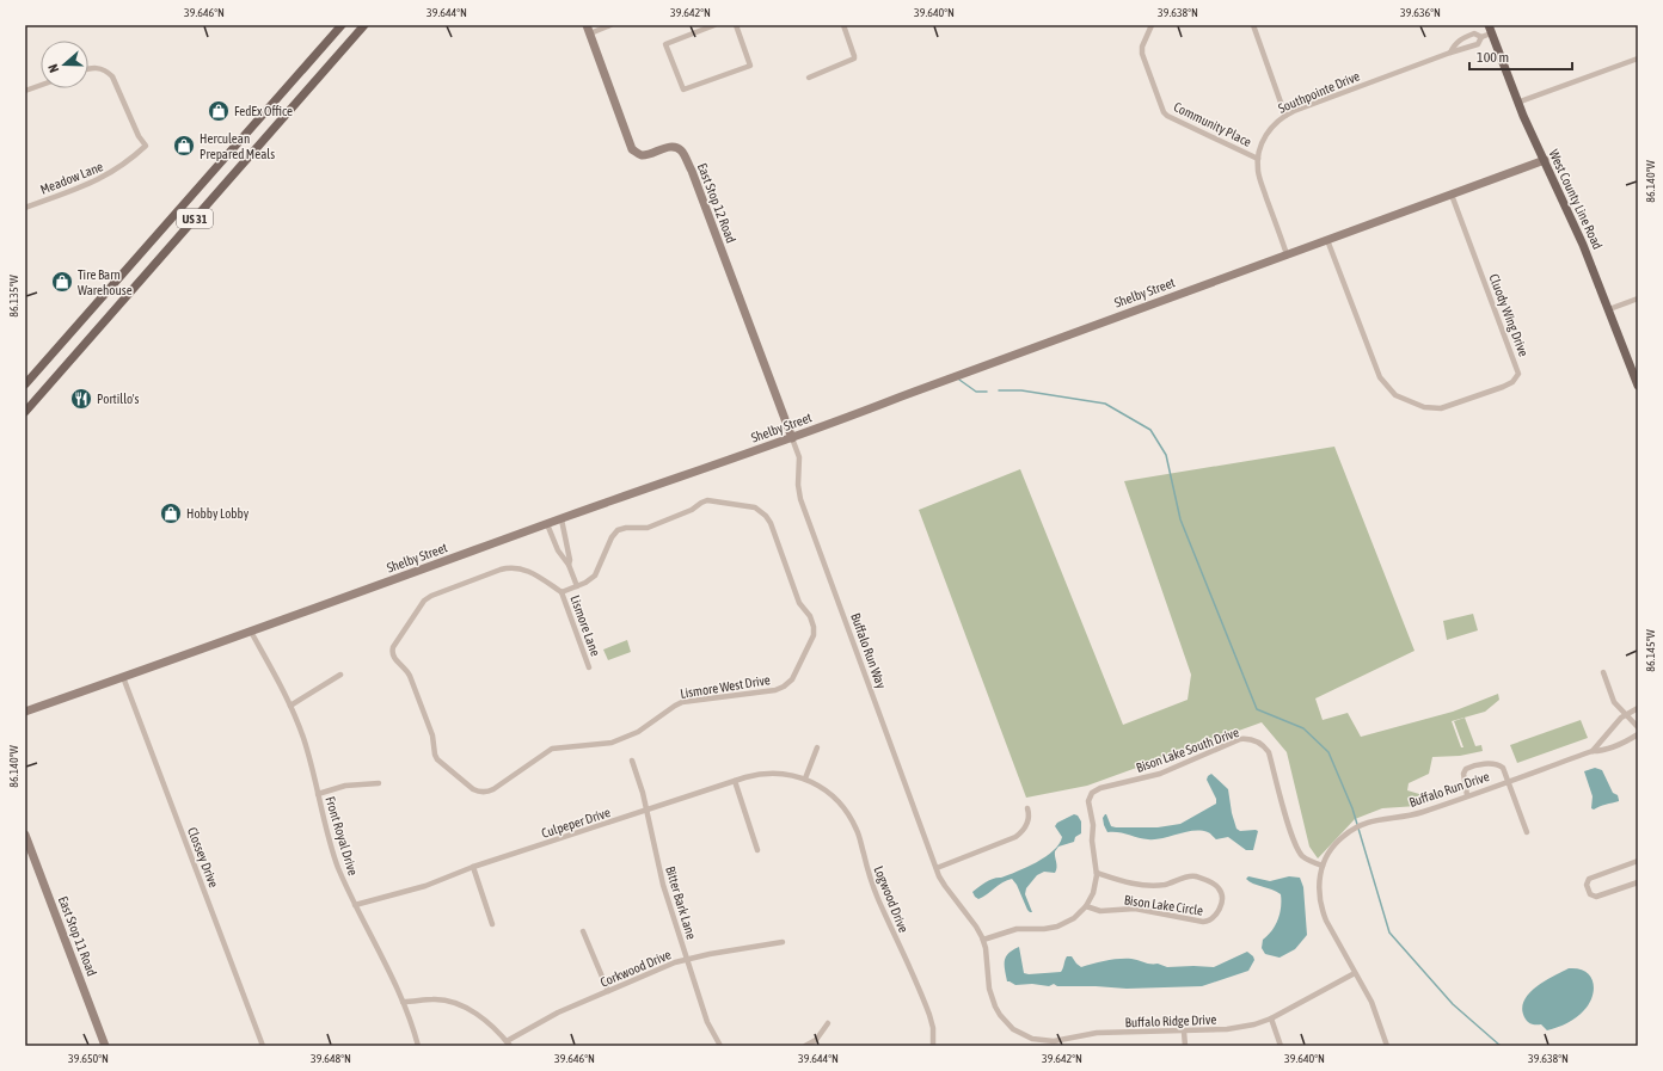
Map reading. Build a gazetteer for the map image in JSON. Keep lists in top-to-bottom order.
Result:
{
  "streets": {
    "main road": ["West County Line Road", "US 31"],
    "street": [
      "Southpointe Drive",
      "Community Place",
      "Meadow Lane",
      "East Stop 12 Road",
      "Shelby Street",
      "Cluody Wing Drive",
      "Lismore Lane",
      "Buffalo Run Way",
      "Lismore West Drive",
      "Bison Lake South Drive",
      "Buffalo Run Drive",
      "Culpeper Drive",
      "Front Royal Drive",
      "Clossey Drive",
      "Logwood Drive",
      "Bitter Bark Lane",
      "Bison Lake Circle",
      "East Stop 11 Road",
      "Corkwood Drive",
      "Buffalo Ridge Drive"
    ]
  },
  "crossings": [
    ["Southpointe Drive", "Community Place"],
    ["Southpointe Drive", "West County Line Road"],
    ["Southpointe Drive", "Shelby Street"],
    ["West County Line Road", "Shelby Street"],
    ["East Stop 12 Road", "Shelby Street"],
    ["East Stop 12 Road", "Buffalo Run Way"],
    ["Shelby Street", "Cluody Wing Drive"],
    ["Shelby Street", "Buffalo Run Way"],
    ["Shelby Street", "Front Royal Drive"],
    ["Shelby Street", "Clossey Drive"],
    ["Lismore Lane", "Lismore West Drive"],
    ["Buffalo Run Way", "Buffalo Ridge Drive"],
    ["Bison Lake South Drive", "Buffalo Run Drive"],
    ["Bison Lake South Drive", "Bison Lake Circle"],
    ["Buffalo Run Drive", "Buffalo Ridge Drive"],
    ["Culpeper Drive", "Front Royal Drive"],
    ["Culpeper Drive", "Logwood Drive"],
    ["Culpeper Drive", "Bitter Bark Lane"],
    ["Bitter Bark Lane", "Corkwood Drive"]
  ],
  "places": {
    "shop": [
      "FedEx Office",
      "Herculean Prepared Meals",
      "Tire Barn Warehouse",
      "Hobby Lobby"
    ],
    "restaurant": ["Portillo's"]
  },
  "scale_bar": "100 m",
  "north": "left",
  "coordinates": [
    "39.646°N",
    "39.644°N",
    "39.642°N",
    "39.640°N",
    "39.638°N",
    "39.636°N",
    "86.140°W",
    "86.135°W",
    "86.145°W",
    "39.650°N",
    "39.648°N"
  ]
}
